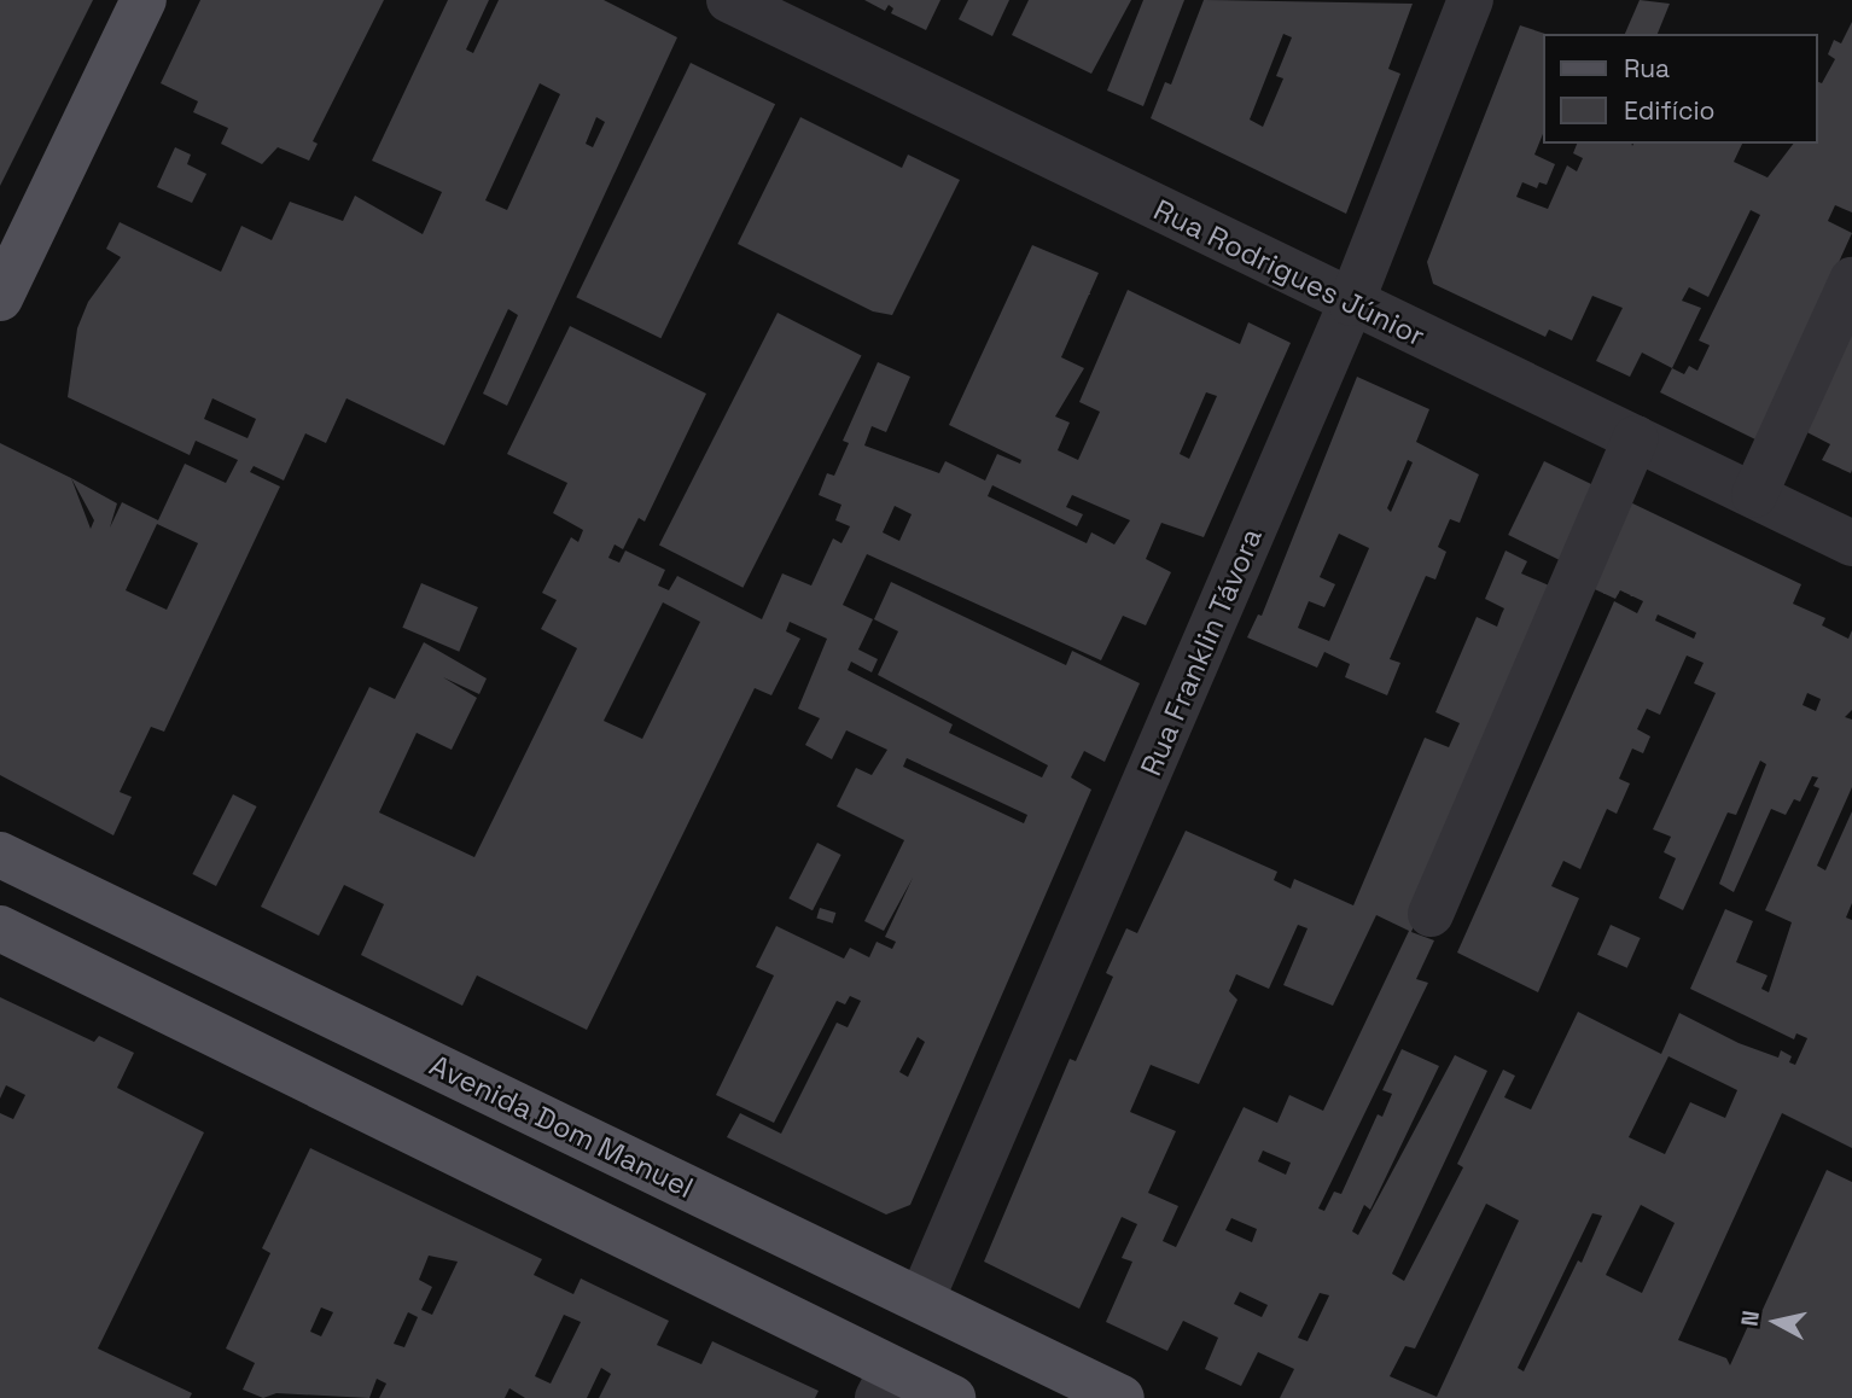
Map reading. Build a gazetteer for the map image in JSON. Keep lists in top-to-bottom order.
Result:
{
  "streets": {
    "main road": ["Avenida Dom Manuel"],
    "street": ["Rua Rodrigues Júnior", "Rua Franklin Távora"]
  },
  "crossings": [
    ["Rua Rodrigues Júnior", "Rua Franklin Távora"],
    ["Rua Franklin Távora", "Avenida Dom Manuel"]
  ],
  "legend": ["Rua", "Edifício"],
  "north": "left"
}
